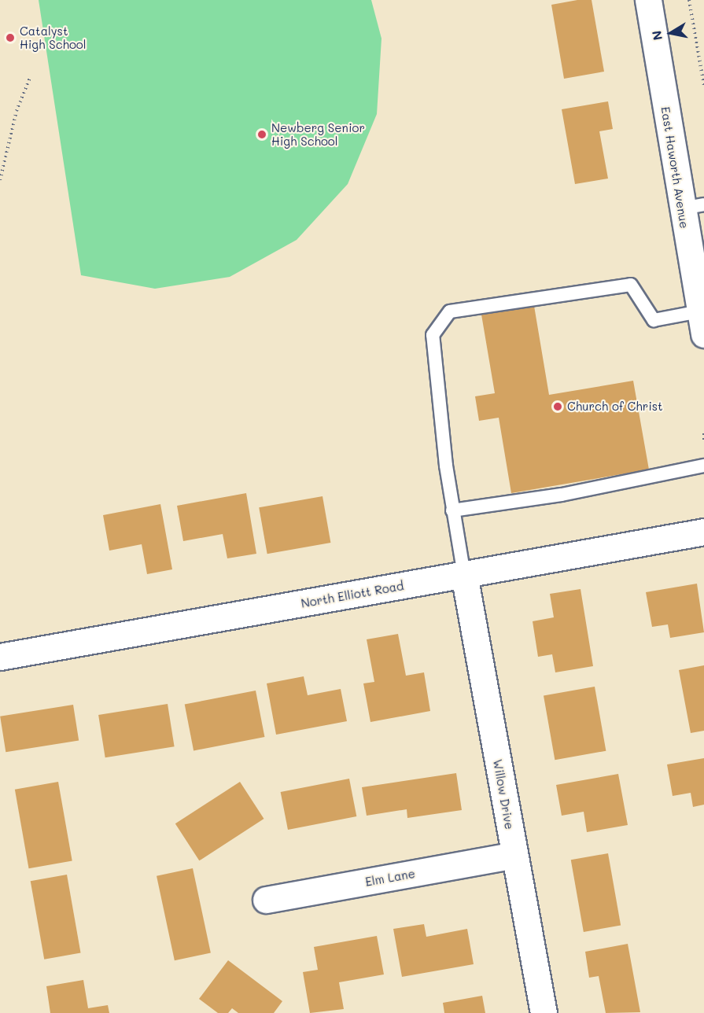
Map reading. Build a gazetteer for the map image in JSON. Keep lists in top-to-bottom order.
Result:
{
  "streets": {
    "street": [
      "East Haworth Avenue",
      "North Elliott Road",
      "Willow Drive",
      "Elm Lane"
    ]
  },
  "crossings": [
    ["North Elliott Road", "Willow Drive"],
    ["Willow Drive", "Elm Lane"]
  ],
  "places": ["Catalyst High School", "Newberg Senior High School", "Church of Christ"],
  "north": "left"
}
